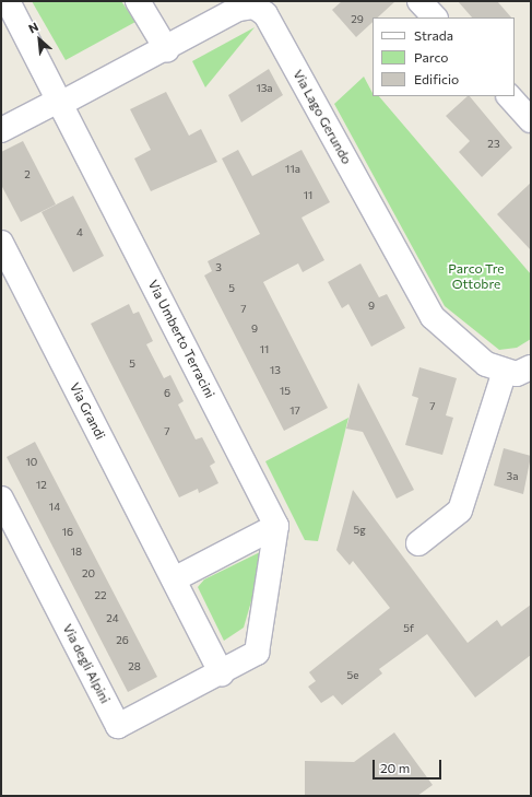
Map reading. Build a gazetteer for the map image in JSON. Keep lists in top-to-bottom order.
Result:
{
  "streets": {
    "street": [
      "Via Lago Gerundo",
      "Via Umberto Terracini",
      "Via Grandi",
      "Via degli Alpini"
    ]
  },
  "crossings": [
    ["Via Lago Gerundo", "Via Umberto Terracini"],
    ["Via Grandi", "Via degli Alpini"]
  ],
  "parks": ["Parco Tre Ottobre"],
  "house_numbers": [
    "29",
    "13a",
    "23",
    "11a",
    "2",
    "11",
    "4",
    "3",
    "5",
    "9",
    "7",
    "9",
    "11",
    "5",
    "13",
    "15",
    "6",
    "7",
    "17",
    "7",
    "10",
    "3a",
    "12",
    "14",
    "5g",
    "16",
    "18",
    "20",
    "22",
    "24",
    "5f",
    "26",
    "28",
    "5e"
  ],
  "legend": ["Strada", "Parco", "Edificio"],
  "scale_bar": "20 m",
  "north": "top left"
}
